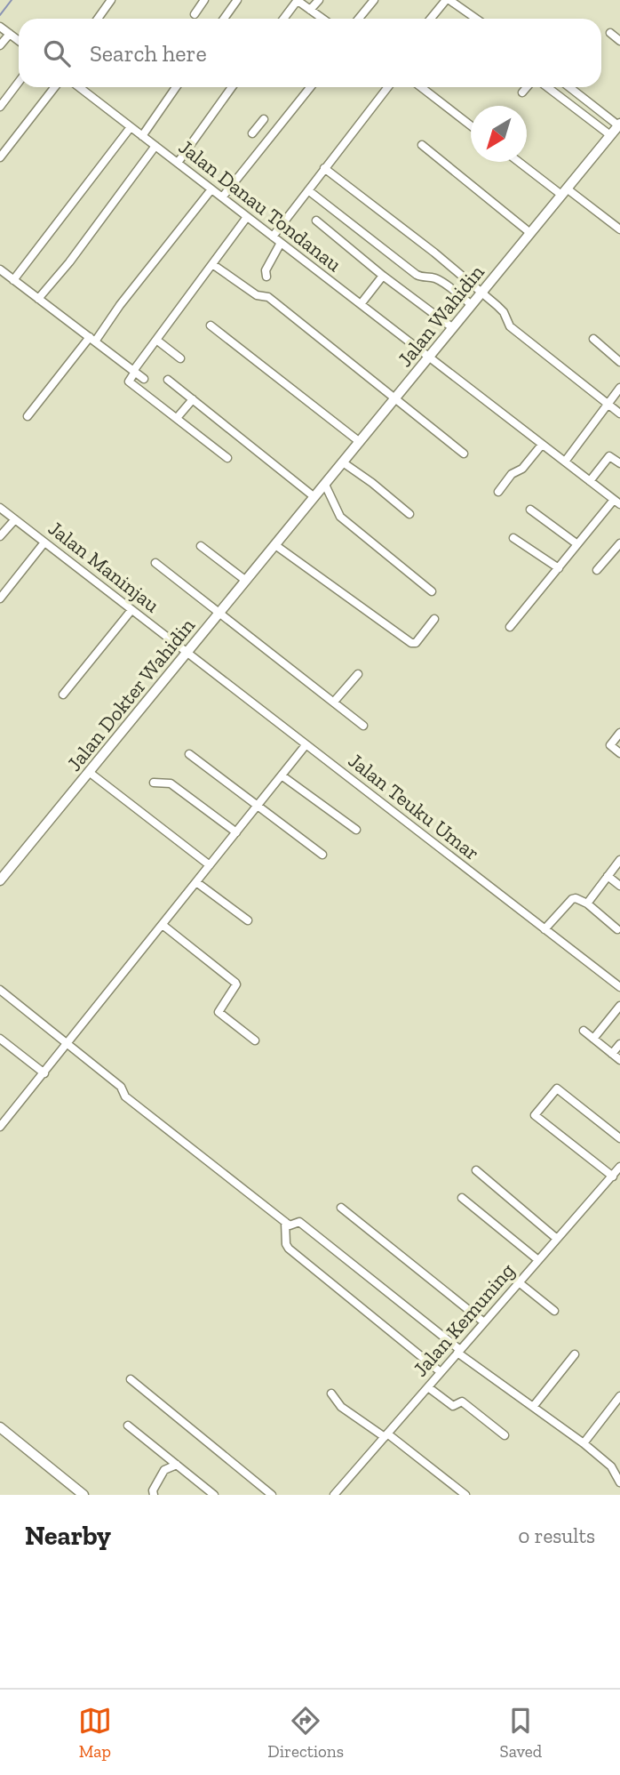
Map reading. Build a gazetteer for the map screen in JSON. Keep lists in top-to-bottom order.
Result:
{
  "streets": {
    "street": [
      "Jalan Danau Tondanau",
      "Jalan Wahidin",
      "Jalan Maninjau",
      "Jalan Dokter Wahidin",
      "Jalan Teuku Umar",
      "Jalan Kemuning"
    ]
  },
  "crossings": [
    ["Jalan Danau Tondanau", "Jalan Wahidin"],
    ["Jalan Wahidin", "Jalan Dokter Wahidin"],
    ["Jalan Maninjau", "Jalan Dokter Wahidin"],
    ["Jalan Maninjau", "Jalan Teuku Umar"],
    ["Jalan Dokter Wahidin", "Jalan Teuku Umar"]
  ],
  "north": "bottom left",
  "page": {
    "search": "Search here",
    "heading": ["Nearby", "0 results"],
    "nav": ["Map", "Directions", "Saved"]
  }
}
